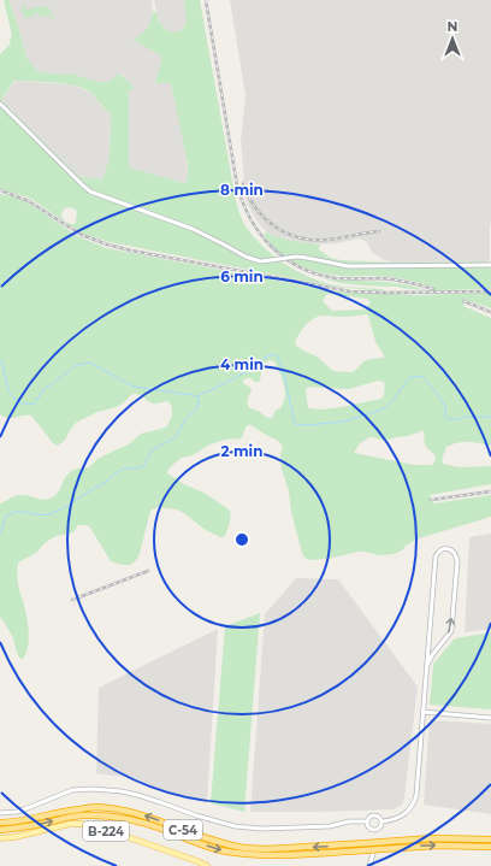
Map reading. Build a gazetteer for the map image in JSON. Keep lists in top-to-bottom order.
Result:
{
  "streets": {
    "highway": ["C-54"],
    "main road": ["B-224"]
  },
  "north": "top",
  "rings": [
    "8 min",
    "6 min",
    "4 min",
    "2 min"
  ]
}
